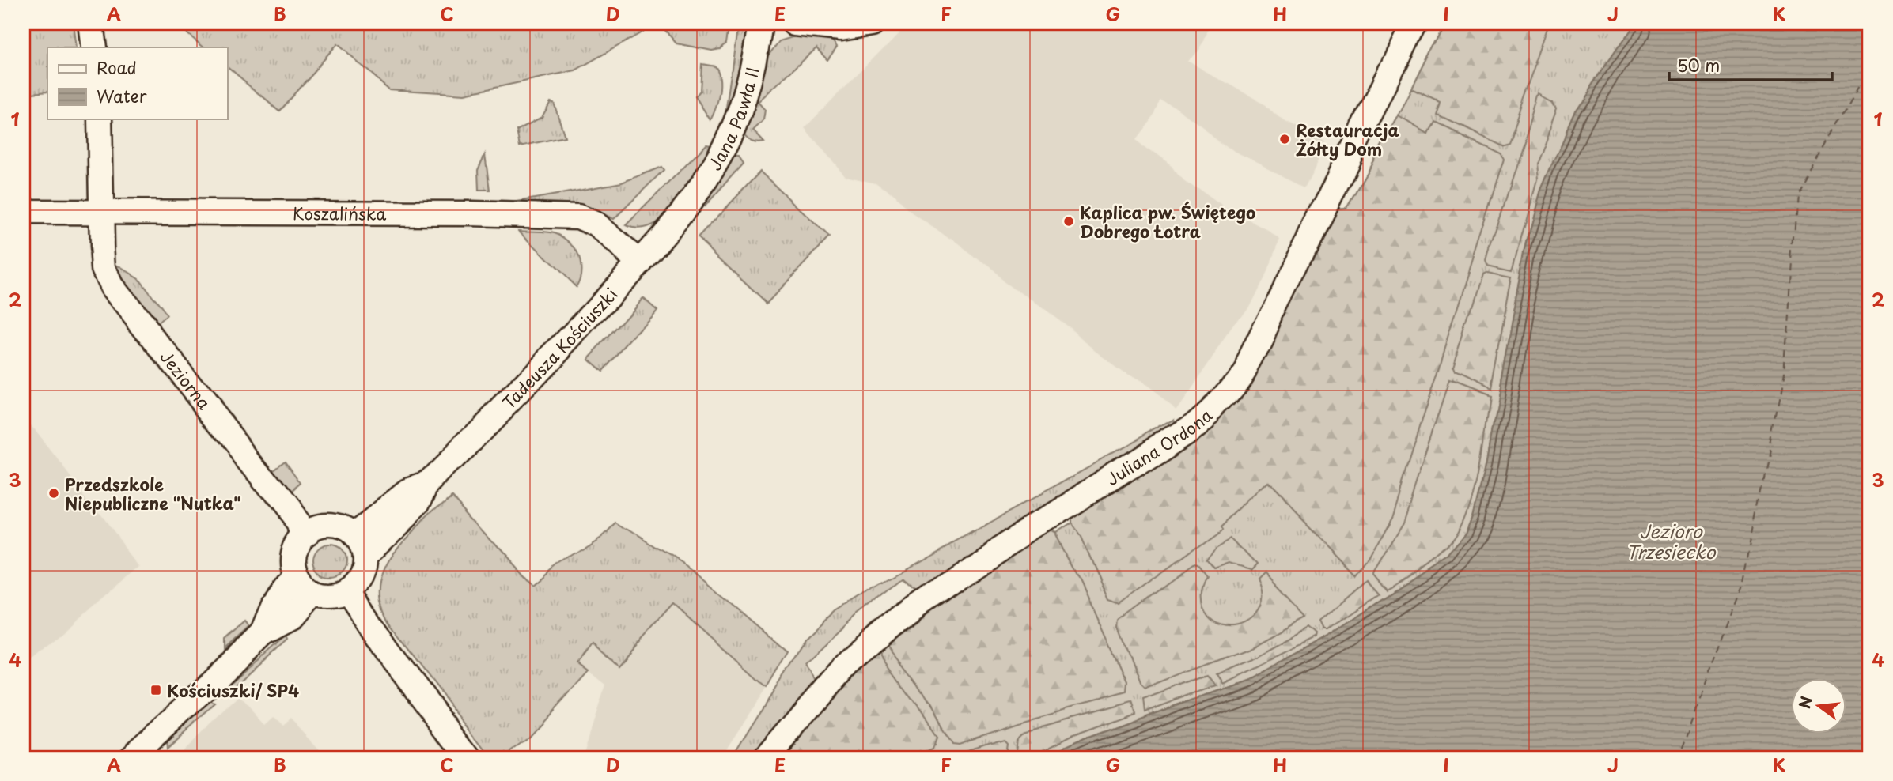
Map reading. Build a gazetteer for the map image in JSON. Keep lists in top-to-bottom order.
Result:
{
  "streets": {
    "street": [
      "Jana Pawła II",
      "Koszalińska",
      "Tadeusza Kościuszki",
      "Jeziorna",
      "Juliana Ordona"
    ]
  },
  "crossings": [
    ["Jana Pawła II", "Tadeusza Kościuszki"],
    ["Koszalińska", "Tadeusza Kościuszki"],
    ["Koszalińska", "Jeziorna"],
    ["Tadeusza Kościuszki", "Jeziorna"]
  ],
  "water": ["Jezioro Trzesiecko"],
  "places": {
    "other": ["Restauracja Żółty Dom", "Kaplica pw. Świętego Dobrego Łotra", "Przedszkole Niepubliczne \"Nutka\""],
    "transit": ["Kościuszki/ SP4"]
  },
  "legend": ["Road", "Water"],
  "scale_bar": "50 m",
  "north": "left",
  "grid": {
    "columns": [
      "A",
      "B",
      "C",
      "D",
      "E",
      "F",
      "G",
      "H",
      "I",
      "J",
      "K"
    ],
    "rows": [
      "1",
      "2",
      "3",
      "4"
    ]
  }
}
